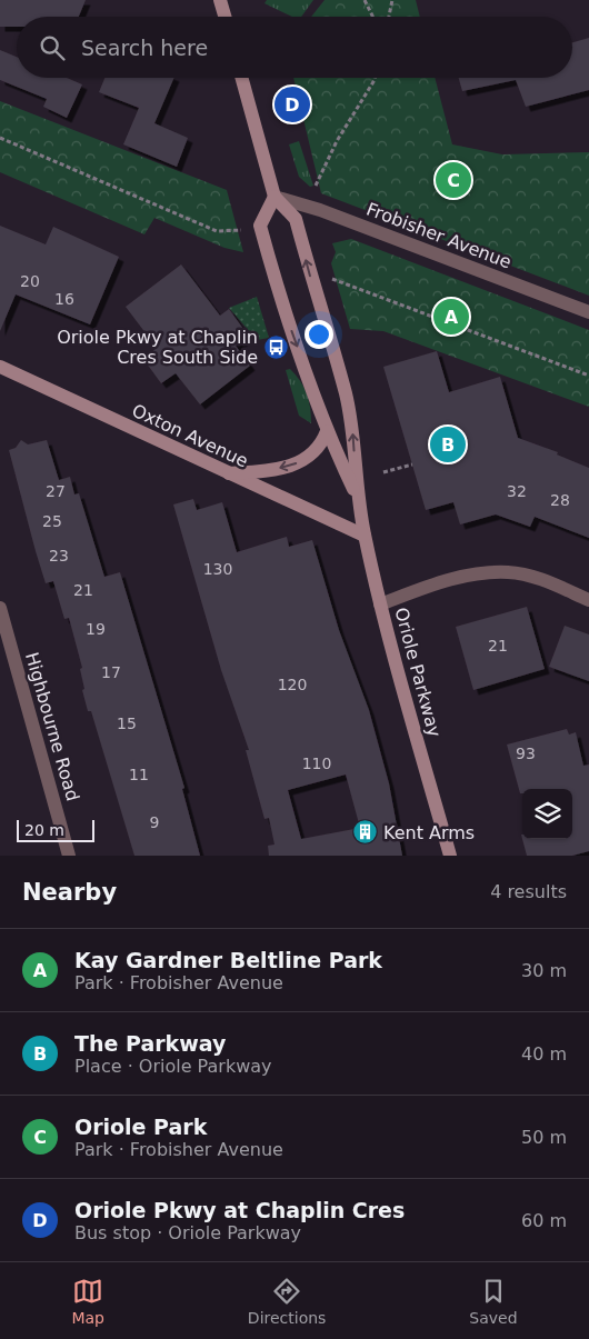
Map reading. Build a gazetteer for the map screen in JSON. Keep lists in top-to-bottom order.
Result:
{
  "streets": {
    "main road": ["Oxton Avenue", "Oriole Parkway"],
    "street": ["Frobisher Avenue", "Highbourne Road"]
  },
  "crossings": [
    ["Frobisher Avenue", "Oriole Parkway"],
    ["Oxton Avenue", "Oriole Parkway"]
  ],
  "places": {
    "bus stop": ["Oriole Pkwy at Chaplin Cres South Side"],
    "building": ["Kent Arms"]
  },
  "house_numbers": [
    "20",
    "16",
    "27",
    "32",
    "28",
    "25",
    "23",
    "130",
    "21",
    "19",
    "21",
    "17",
    "120",
    "15",
    "93",
    "110",
    "11",
    "9"
  ],
  "scale_bar": "20 m",
  "page": {
    "search": "Search here",
    "pins": [
      "D",
      "C",
      "A",
      "B"
    ],
    "scale": "20 m",
    "heading": ["Nearby", "4 results"],
    "list": [
      {
        "mark": "A",
        "name": "Kay Gardner Beltline Park",
        "note": "Park · Frobisher Avenue",
        "value": "30 m"
      },
      {
        "mark": "B",
        "name": "The Parkway",
        "note": "Place · Oriole Parkway",
        "value": "40 m"
      },
      {
        "mark": "C",
        "name": "Oriole Park",
        "note": "Park · Frobisher Avenue",
        "value": "50 m"
      },
      {
        "mark": "D",
        "name": "Oriole Pkwy at Chaplin Cres",
        "note": "Bus stop · Oriole Parkway",
        "value": "60 m"
      }
    ],
    "nav": ["Map", "Directions", "Saved"]
  }
}
